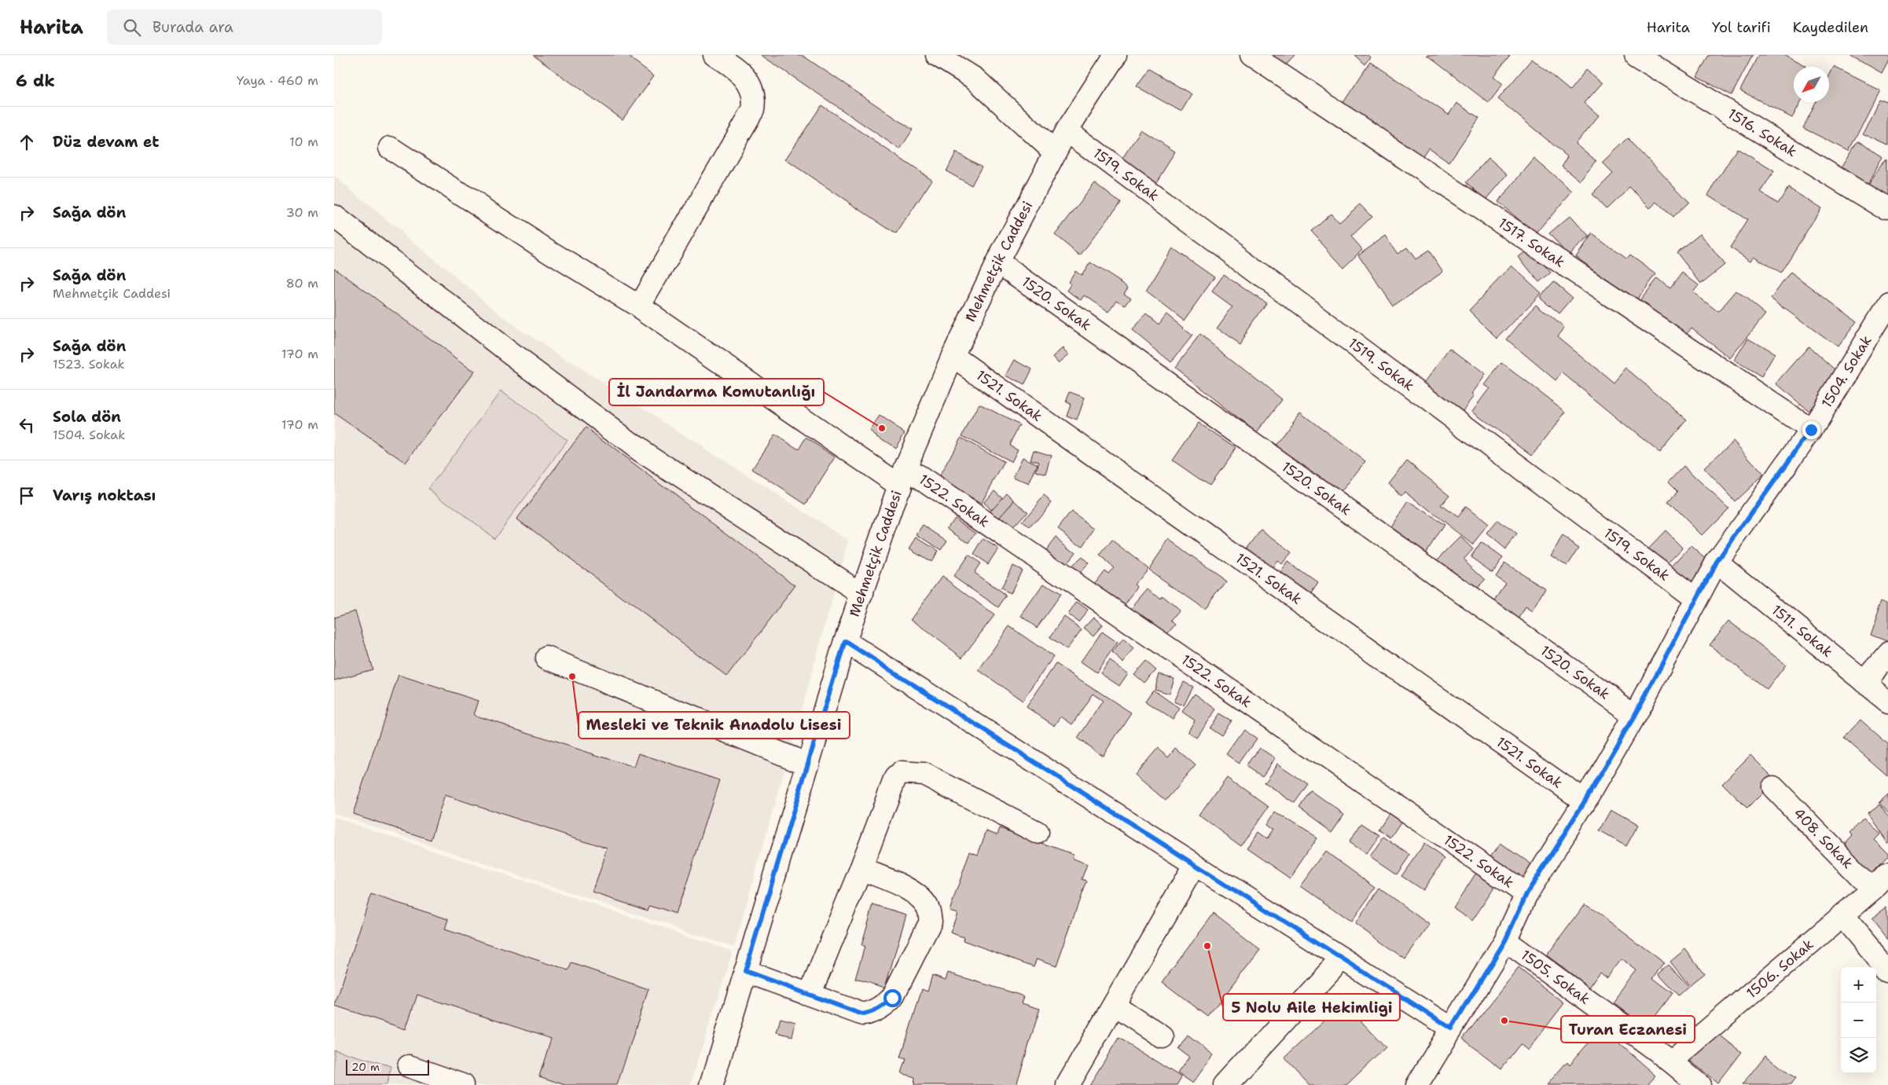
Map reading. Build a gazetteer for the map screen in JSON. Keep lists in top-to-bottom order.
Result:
{
  "streets": {
    "street": [
      "1516. Sokak",
      "1519. Sokak",
      "1517. Sokak",
      "Mehmetçik Caddesi",
      "1520. Sokak",
      "1504. Sokak",
      "1521. Sokak",
      "1522. Sokak",
      "1511. Sokak",
      "408. Sokak",
      "1506. Sokak",
      "1505. Sokak"
    ]
  },
  "crossings": [
    ["1519. Sokak", "Mehmetçik Caddesi"],
    ["1519. Sokak", "1504. Sokak"],
    ["1517. Sokak", "1504. Sokak"],
    ["Mehmetçik Caddesi", "1520. Sokak"],
    ["Mehmetçik Caddesi", "1521. Sokak"],
    ["Mehmetçik Caddesi", "1522. Sokak"],
    ["1520. Sokak", "1504. Sokak"],
    ["1504. Sokak", "1521. Sokak"],
    ["1504. Sokak", "1522. Sokak"],
    ["1504. Sokak", "1511. Sokak"],
    ["1504. Sokak", "1505. Sokak"],
    ["408. Sokak", "1506. Sokak"],
    ["1506. Sokak", "1505. Sokak"]
  ],
  "places": [
    "İl Jandarma Komutanlığı",
    "Mesleki ve Teknik Anadolu Lisesi",
    "5 Nolu Aile Hekimligi",
    "Turan Eczanesi"
  ],
  "scale_bar": "20 m",
  "north": "bottom left",
  "page": {
    "header": "Harita",
    "search": "Burada ara",
    "nav": ["Harita", "Yol tarifi", "Kaydedilen"],
    "heading": ["6 dk", "Yaya · 460 m"],
    "list": [
      ["Düz devam et", "10 m"],
      ["Sağa dön", "30 m"],
      ["Sağa dön", "Mehmetçik Caddesi", "80 m"],
      ["Sağa dön", "1523. Sokak", "170 m"],
      ["Sola dön", "1504. Sokak", "170 m"],
      "Varış noktası"
    ],
    "map_buttons": ["+", "−"],
    "scale": "20 m"
  }
}
